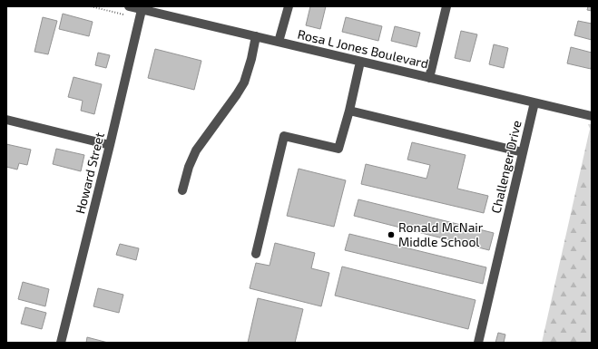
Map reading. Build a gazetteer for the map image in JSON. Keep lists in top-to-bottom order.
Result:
{
  "streets": {
    "street": ["Rosa L Jones Boulevard", "Challenger Drive", "Howard Street"]
  },
  "crossings": [
    ["Rosa L Jones Boulevard", "Challenger Drive"],
    ["Rosa L Jones Boulevard", "Howard Street"]
  ],
  "places": ["Ronald McNair Middle School"]
}
